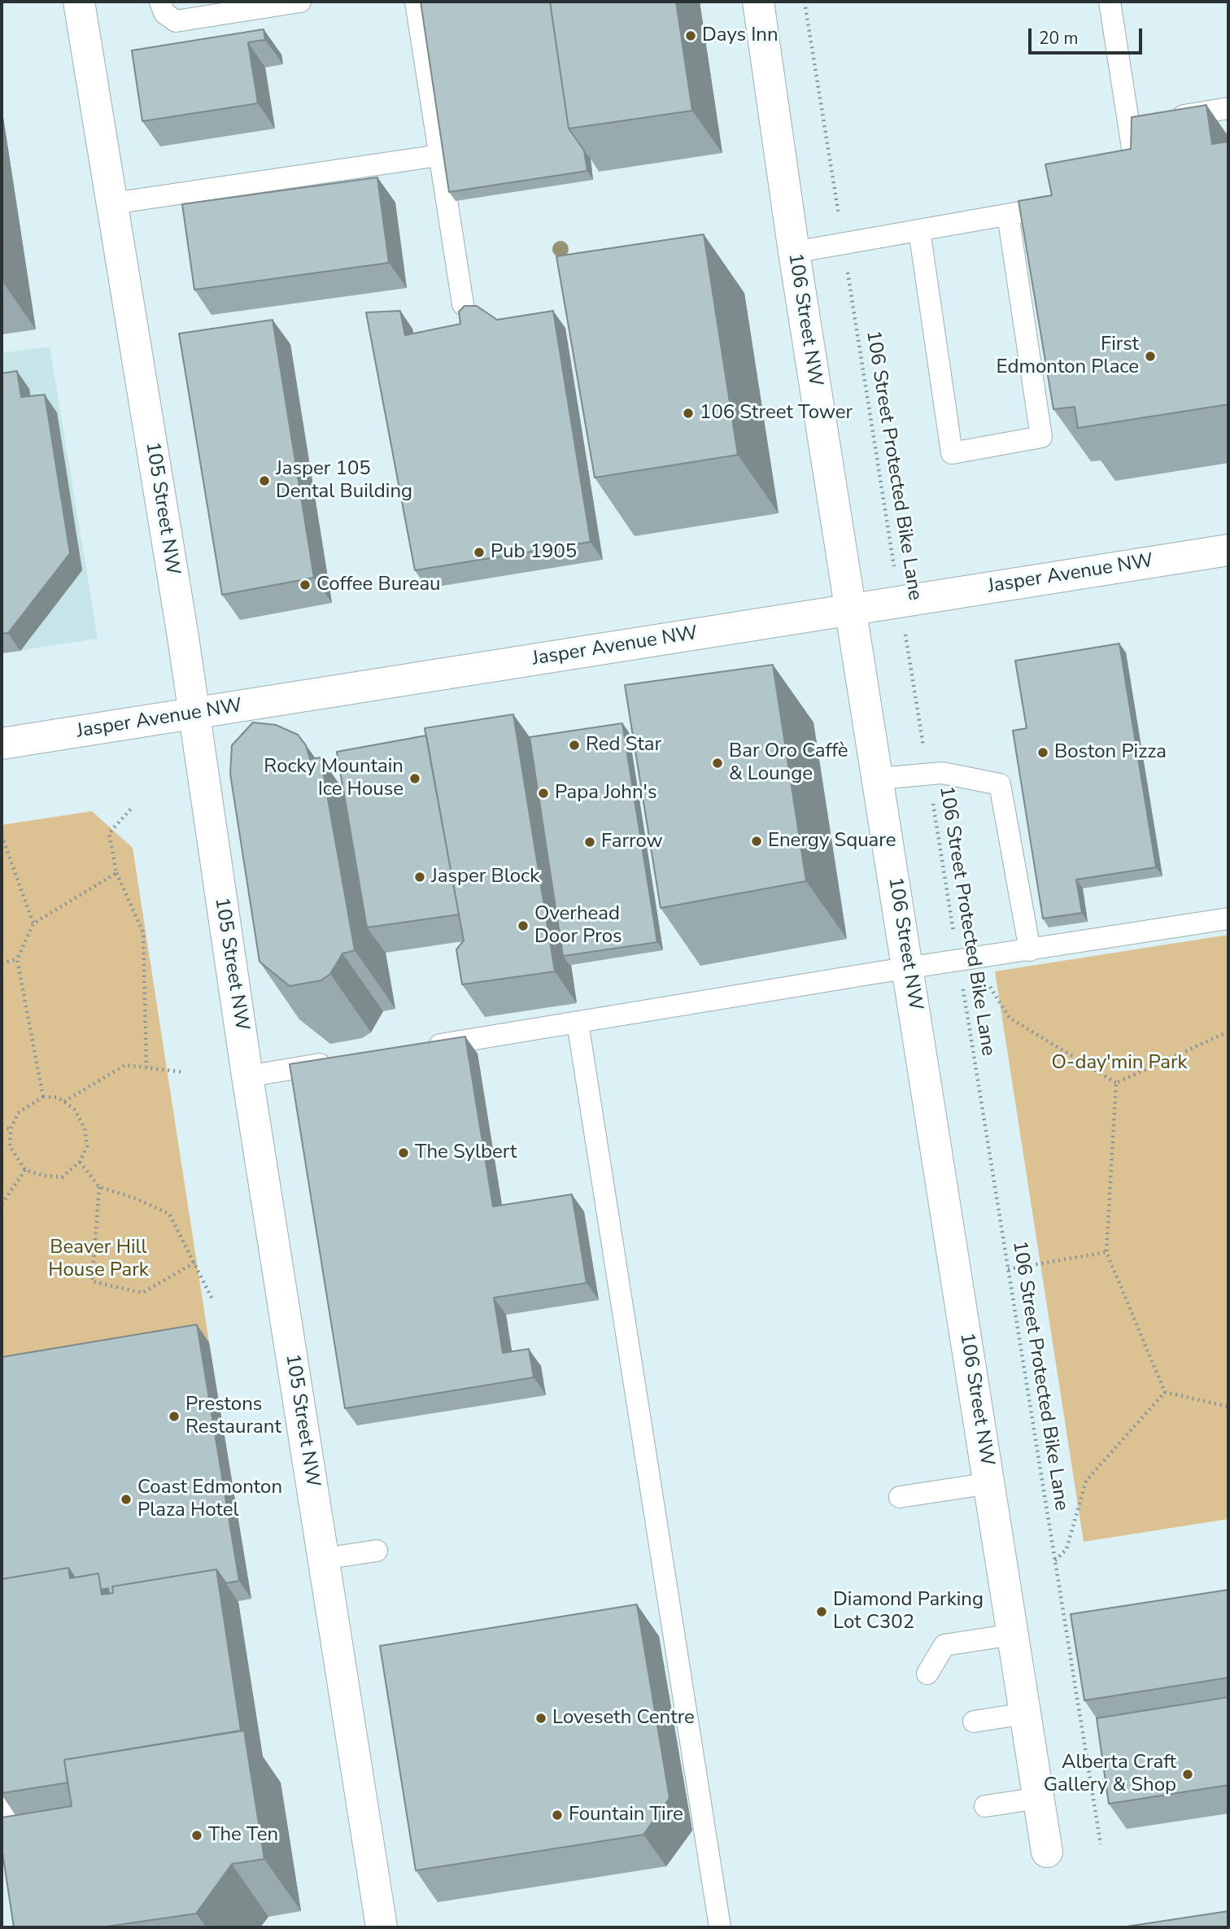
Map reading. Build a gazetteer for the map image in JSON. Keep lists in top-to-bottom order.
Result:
{
  "streets": {
    "street": ["106 Street NW", "105 Street NW", "Jasper Avenue NW"],
    "path": ["106 Street Protected Bike Lane"]
  },
  "crossings": [
    ["106 Street NW", "Jasper Avenue NW"],
    ["106 Street Protected Bike Lane", "Jasper Avenue NW"],
    ["105 Street NW", "Jasper Avenue NW"]
  ],
  "parks": ["O-day'min Park", "Beaver Hill House Park"],
  "places": [
    "Days Inn",
    "First Edmonton Place",
    "106 Street Tower",
    "Jasper 105 Dental Building",
    "Pub 1905",
    "Coffee Bureau",
    "Red Star",
    "Boston Pizza",
    "Bar Oro Caffè & Lounge",
    "Rocky Mountain Ice House",
    "Papa John's",
    "Energy Square",
    "Farrow",
    "Jasper Block",
    "Overhead Door Pros",
    "The Sylbert",
    "Prestons Restaurant",
    "Coast Edmonton Plaza Hotel",
    "Diamond Parking Lot C302",
    "Loveseth Centre",
    "Alberta Craft Gallery & Shop",
    "Fountain Tire",
    "The Ten"
  ],
  "scale_bar": "20 m"
}
